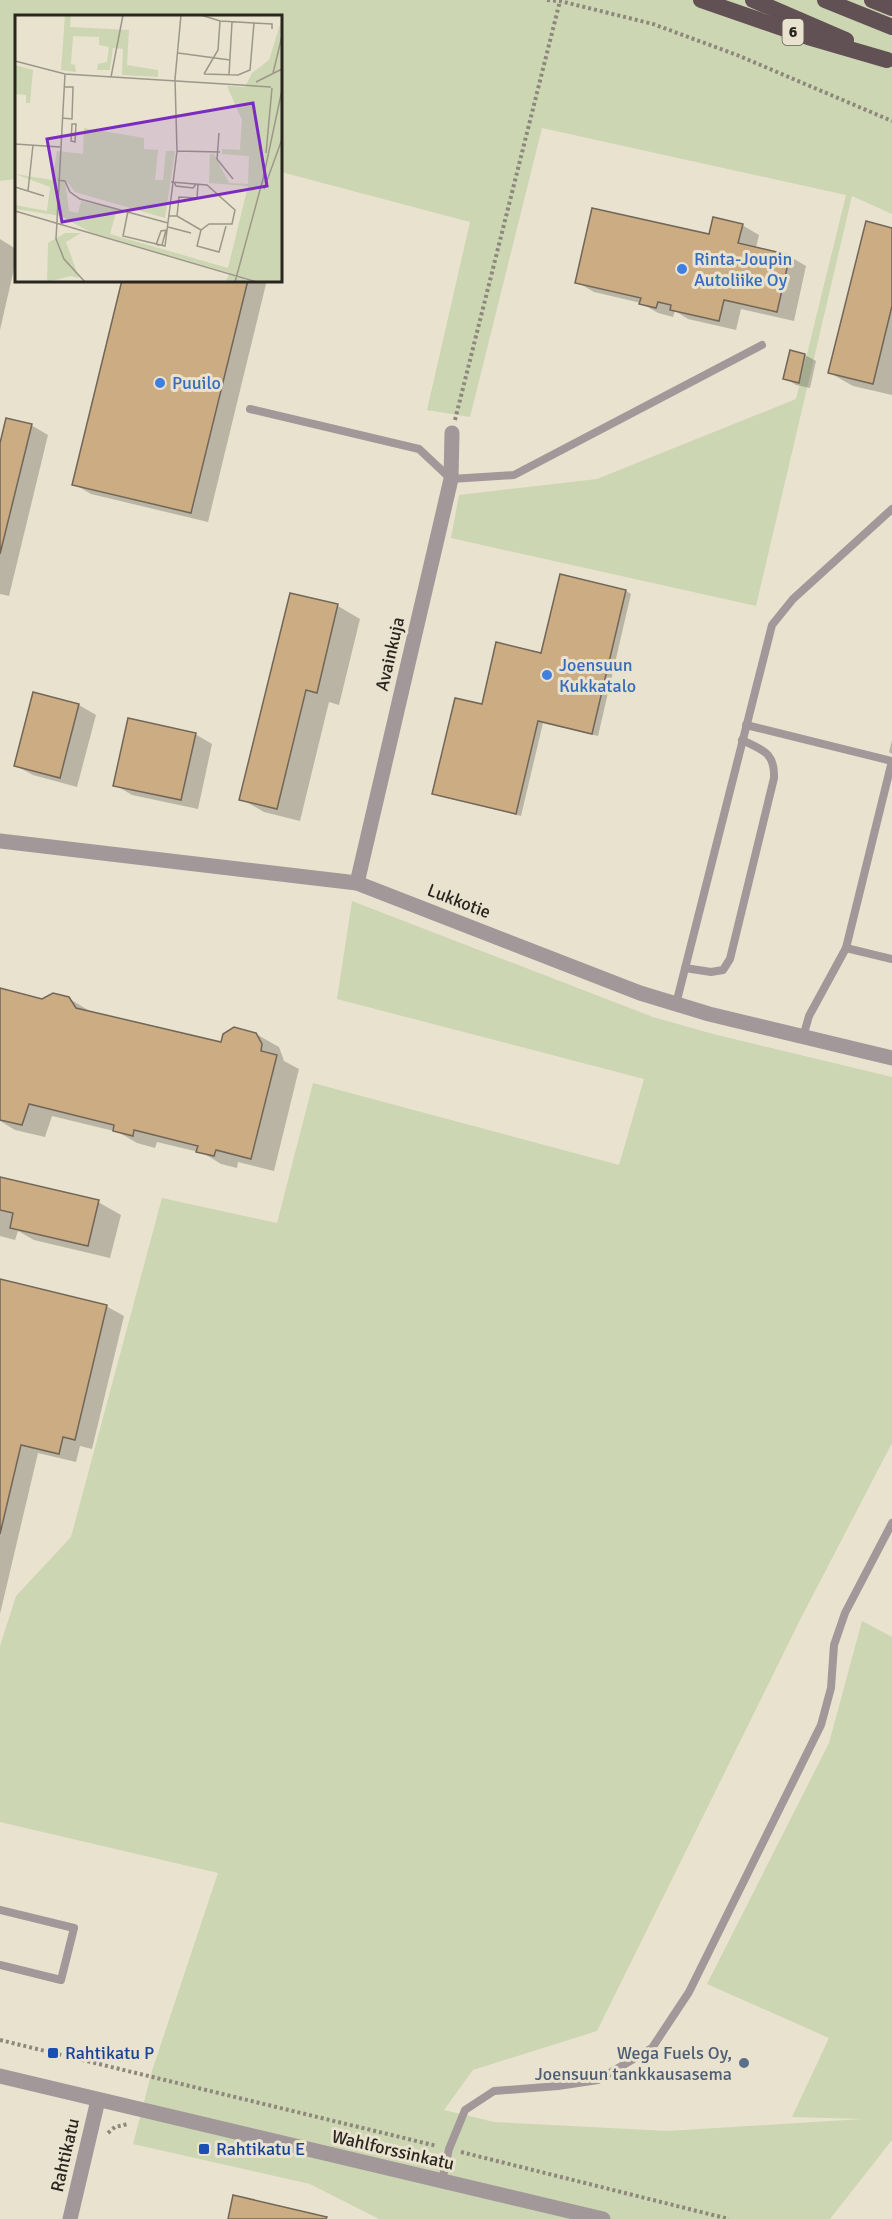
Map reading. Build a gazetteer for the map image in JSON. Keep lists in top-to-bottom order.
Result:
{
  "streets": {
    "highway": ["6"],
    "street": [
      "Avainkuja",
      "Lukkotie",
      "Wahlforssinkatu",
      "Rahtikatu"
    ]
  },
  "crossings": [
    ["Avainkuja", "Lukkotie"],
    ["Wahlforssinkatu", "Rahtikatu"]
  ],
  "places": {
    "other": [
      "Rinta-Joupin Autoliike Oy",
      "Puuilo",
      "Joensuun Kukkatalo",
      "Wega Fuels Oy, Joensuun tankkausasema"
    ],
    "transit": ["Rahtikatu P", "Rahtikatu E"]
  }
}
